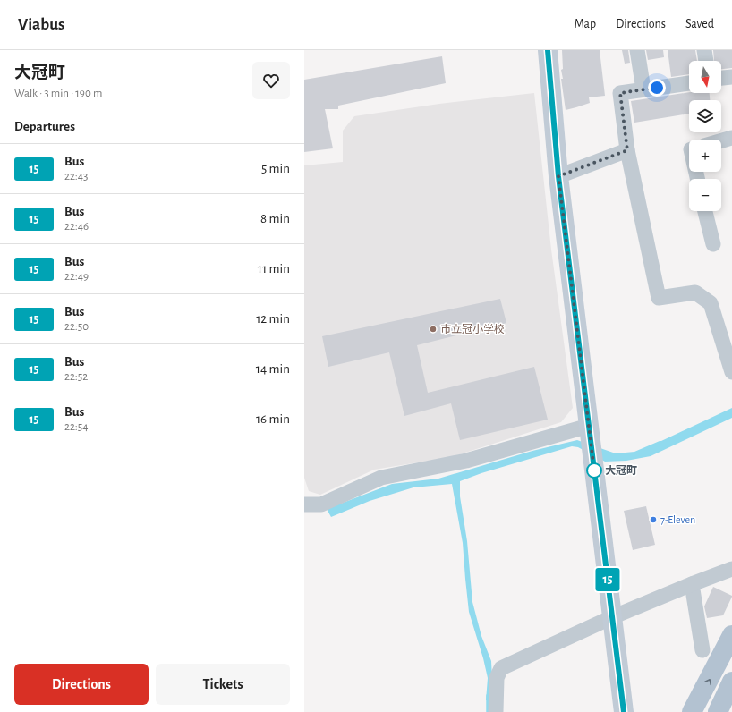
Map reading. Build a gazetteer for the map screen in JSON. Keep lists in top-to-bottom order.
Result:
{
  "places": ["市立冠小学校", "大冠町", "7-Eleven"],
  "lines": ["bus line 15"],
  "north": "bottom",
  "page": {
    "header": "Viabus",
    "nav": ["Map", "Directions", "Saved"],
    "heading": [
      ["大冠町", "Walk · 3 min · 190 m"],
      "Departures"
    ],
    "on_map": "15",
    "map_buttons": ["+", "−"],
    "list": [
      {
        "mark": "15",
        "name": "Bus",
        "note": "22:43",
        "value": "5 min"
      },
      {
        "mark": "15",
        "name": "Bus",
        "note": "22:46",
        "value": "8 min"
      },
      {
        "mark": "15",
        "name": "Bus",
        "note": "22:49",
        "value": "11 min"
      },
      {
        "mark": "15",
        "name": "Bus",
        "note": "22:50",
        "value": "12 min"
      },
      {
        "mark": "15",
        "name": "Bus",
        "note": "22:52",
        "value": "14 min"
      },
      {
        "mark": "15",
        "name": "Bus",
        "note": "22:54",
        "value": "16 min"
      }
    ],
    "buttons": ["Directions", "Tickets"]
  }
}
